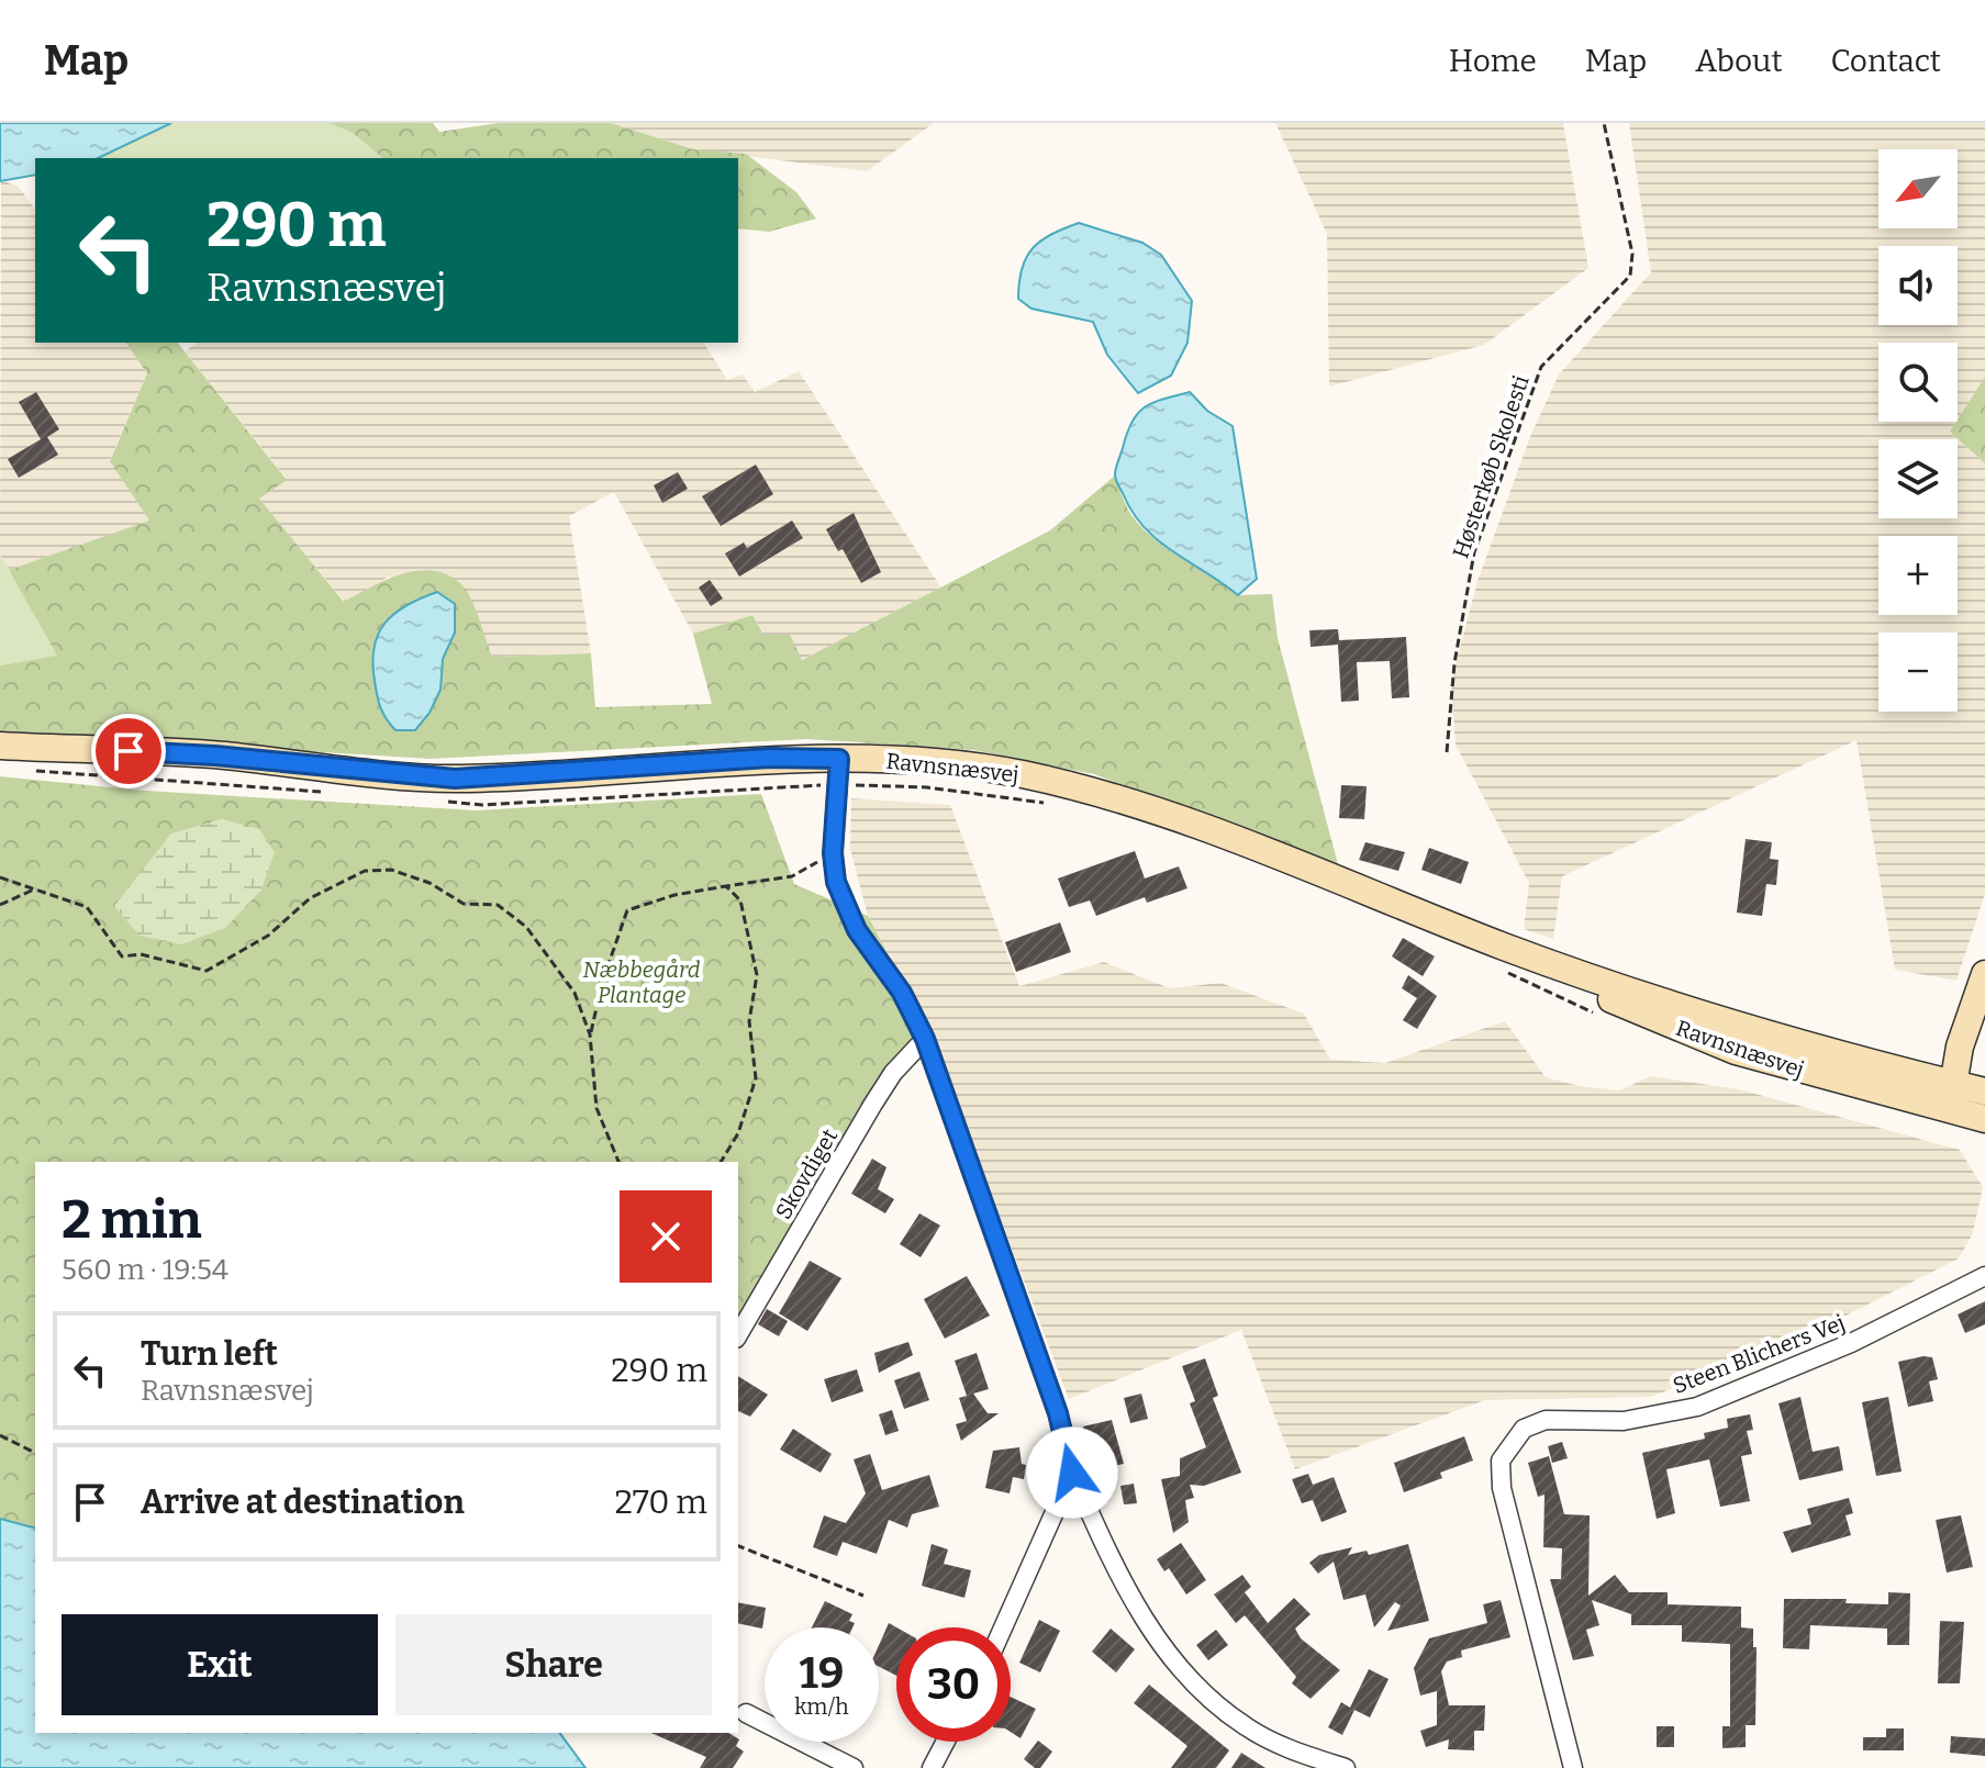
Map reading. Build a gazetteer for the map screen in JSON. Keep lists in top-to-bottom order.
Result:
{
  "streets": {
    "main road": ["Ravnsnæsvej"],
    "street": ["Skovdiget", "Steen Blichers Vej"],
    "path": ["Høsterkøb Skolesti"]
  },
  "parks": ["Næbbegård Plantage"],
  "north": "bottom left",
  "page": {
    "header": "Map",
    "nav": [
      "Home",
      "Map",
      "About",
      "Contact"
    ],
    "map_buttons": ["+", "−"],
    "turn": ["290 m", "Ravnsnæsvej"],
    "heading": ["2 min", "560 m · 19:54"],
    "list": [
      {
        "name": "Turn left",
        "note": "Ravnsnæsvej",
        "value": "290 m"
      },
      {
        "name": "Arrive at destination",
        "value": "270 m"
      }
    ],
    "buttons": ["Exit", "Share"],
    "speed": "19 km/h",
    "limit": "30"
  }
}
